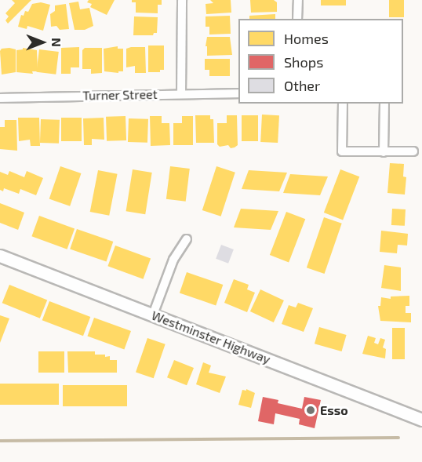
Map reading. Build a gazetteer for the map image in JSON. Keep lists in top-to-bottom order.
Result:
{
  "streets": {
    "main road": ["Westminster Highway"],
    "street": ["Turner Street"]
  },
  "places": ["Esso"],
  "legend": ["Homes", "Shops", "Other"],
  "north": "right"
}
